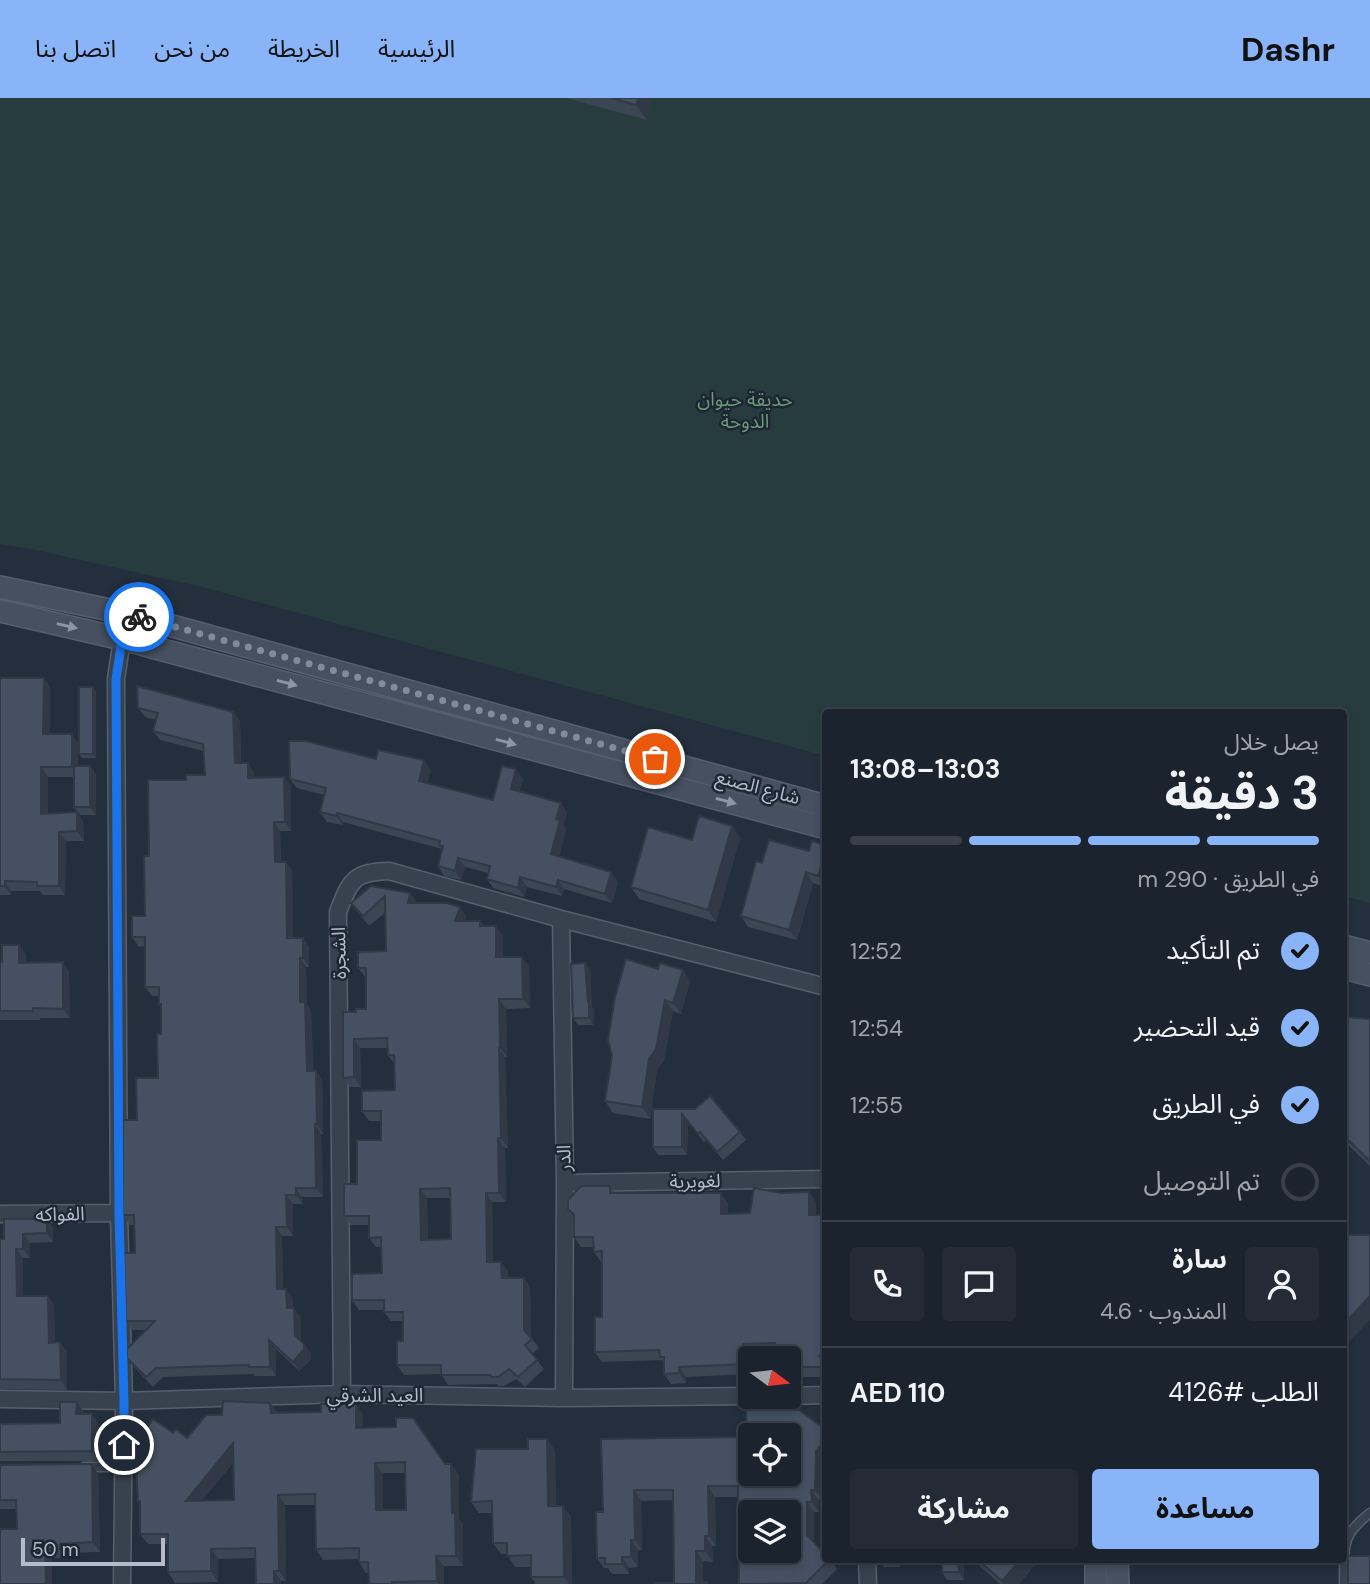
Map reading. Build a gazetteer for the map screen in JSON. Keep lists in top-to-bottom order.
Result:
{
  "streets": {
    "street": [
      "شارع الصنع",
      "الشجرة",
      "الدر",
      "لغويرية",
      "الفواكه",
      "العيد الشرقي"
    ]
  },
  "crossings": [
    ["الشجرة", "الدر"],
    ["الشجرة", "العيد الشرقي"],
    ["الدر", "لغويرية"],
    ["الدر", "العيد الشرقي"]
  ],
  "parks": ["حديقة حيوان الدوحة"],
  "scale_bar": "50 m",
  "north": "right",
  "page": {
    "header": "Dashr",
    "nav": [
      "الرئيسية",
      "الخريطة",
      "من نحن",
      "اتصل بنا"
    ],
    "heading": ["3 دقيقة", "يصل خلال", "13:03–13:08"],
    "panel": [
      "سارة",
      "المندوب · 4.6",
      "الطلب #4126",
      "AED 110"
    ],
    "bar": "في الطريق · 290 m",
    "list": [
      ["تم التأكيد", "12:52"],
      ["قيد التحضير", "12:54"],
      ["في الطريق", "12:55"],
      "تم التوصيل"
    ],
    "buttons": ["مساعدة", "مشاركة"],
    "scale": "50 m"
  }
}
